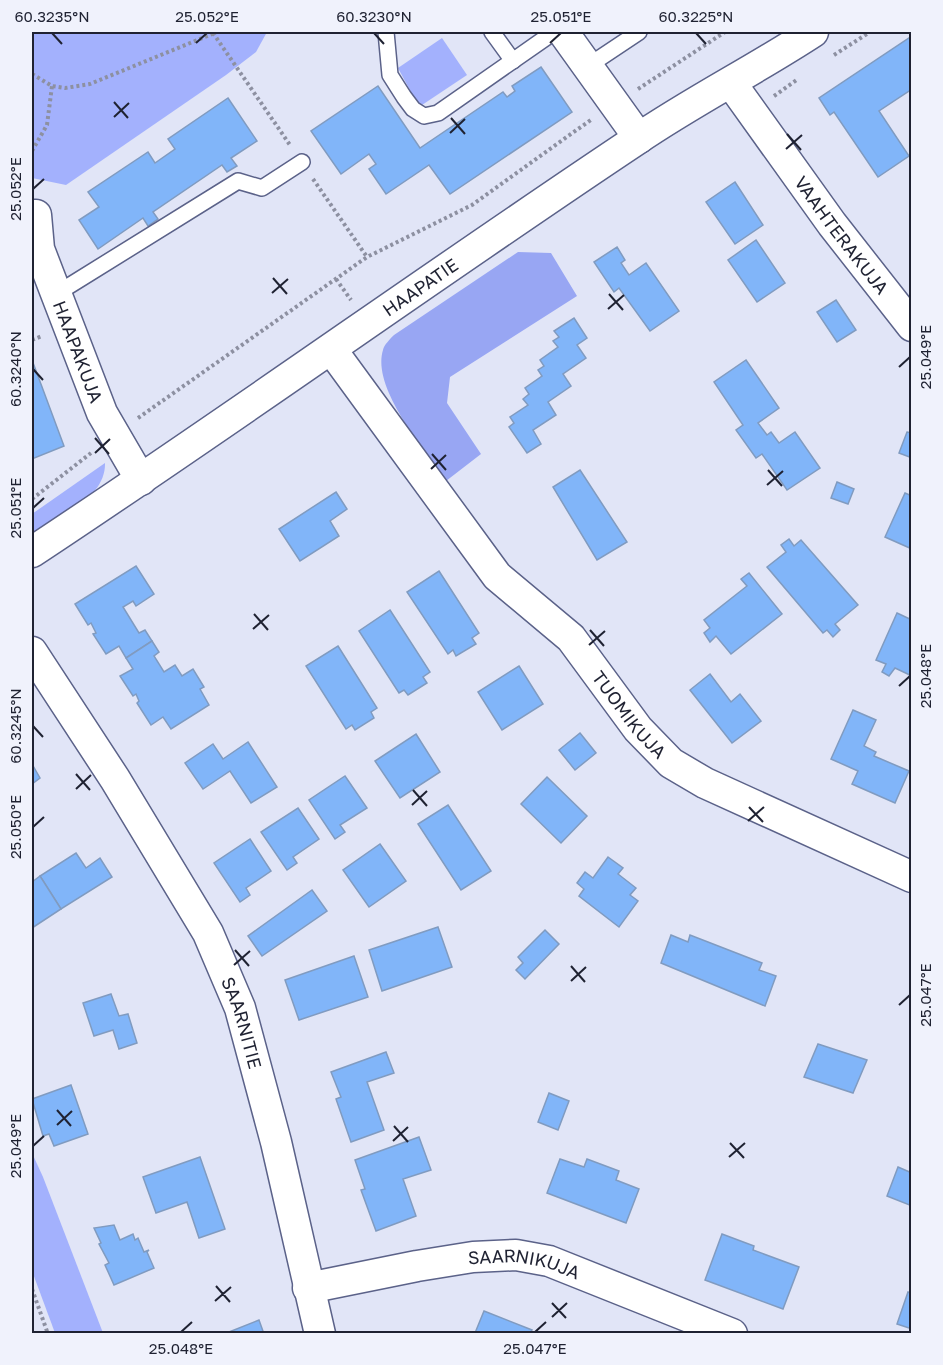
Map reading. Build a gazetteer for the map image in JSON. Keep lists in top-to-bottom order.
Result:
{
  "streets": {
    "street": [
      "VAAHTERAKUJA",
      "HAAPATIE",
      "HAAPAKUJA",
      "TUOMIKUJA",
      "SAARNITIE",
      "SAARNIKUJA"
    ]
  },
  "crossings": [
    ["VAAHTERAKUJA", "HAAPATIE"],
    ["HAAPATIE", "HAAPAKUJA"],
    ["HAAPATIE", "TUOMIKUJA"],
    ["SAARNITIE", "SAARNIKUJA"]
  ],
  "coordinates": [
    "60.3235°N",
    "25.052°E",
    "60.3230°N",
    "25.051°E",
    "60.3225°N",
    "25.049°E",
    "60.3240°N",
    "25.048°E",
    "60.3245°N",
    "25.050°E",
    "25.047°E"
  ]
}
